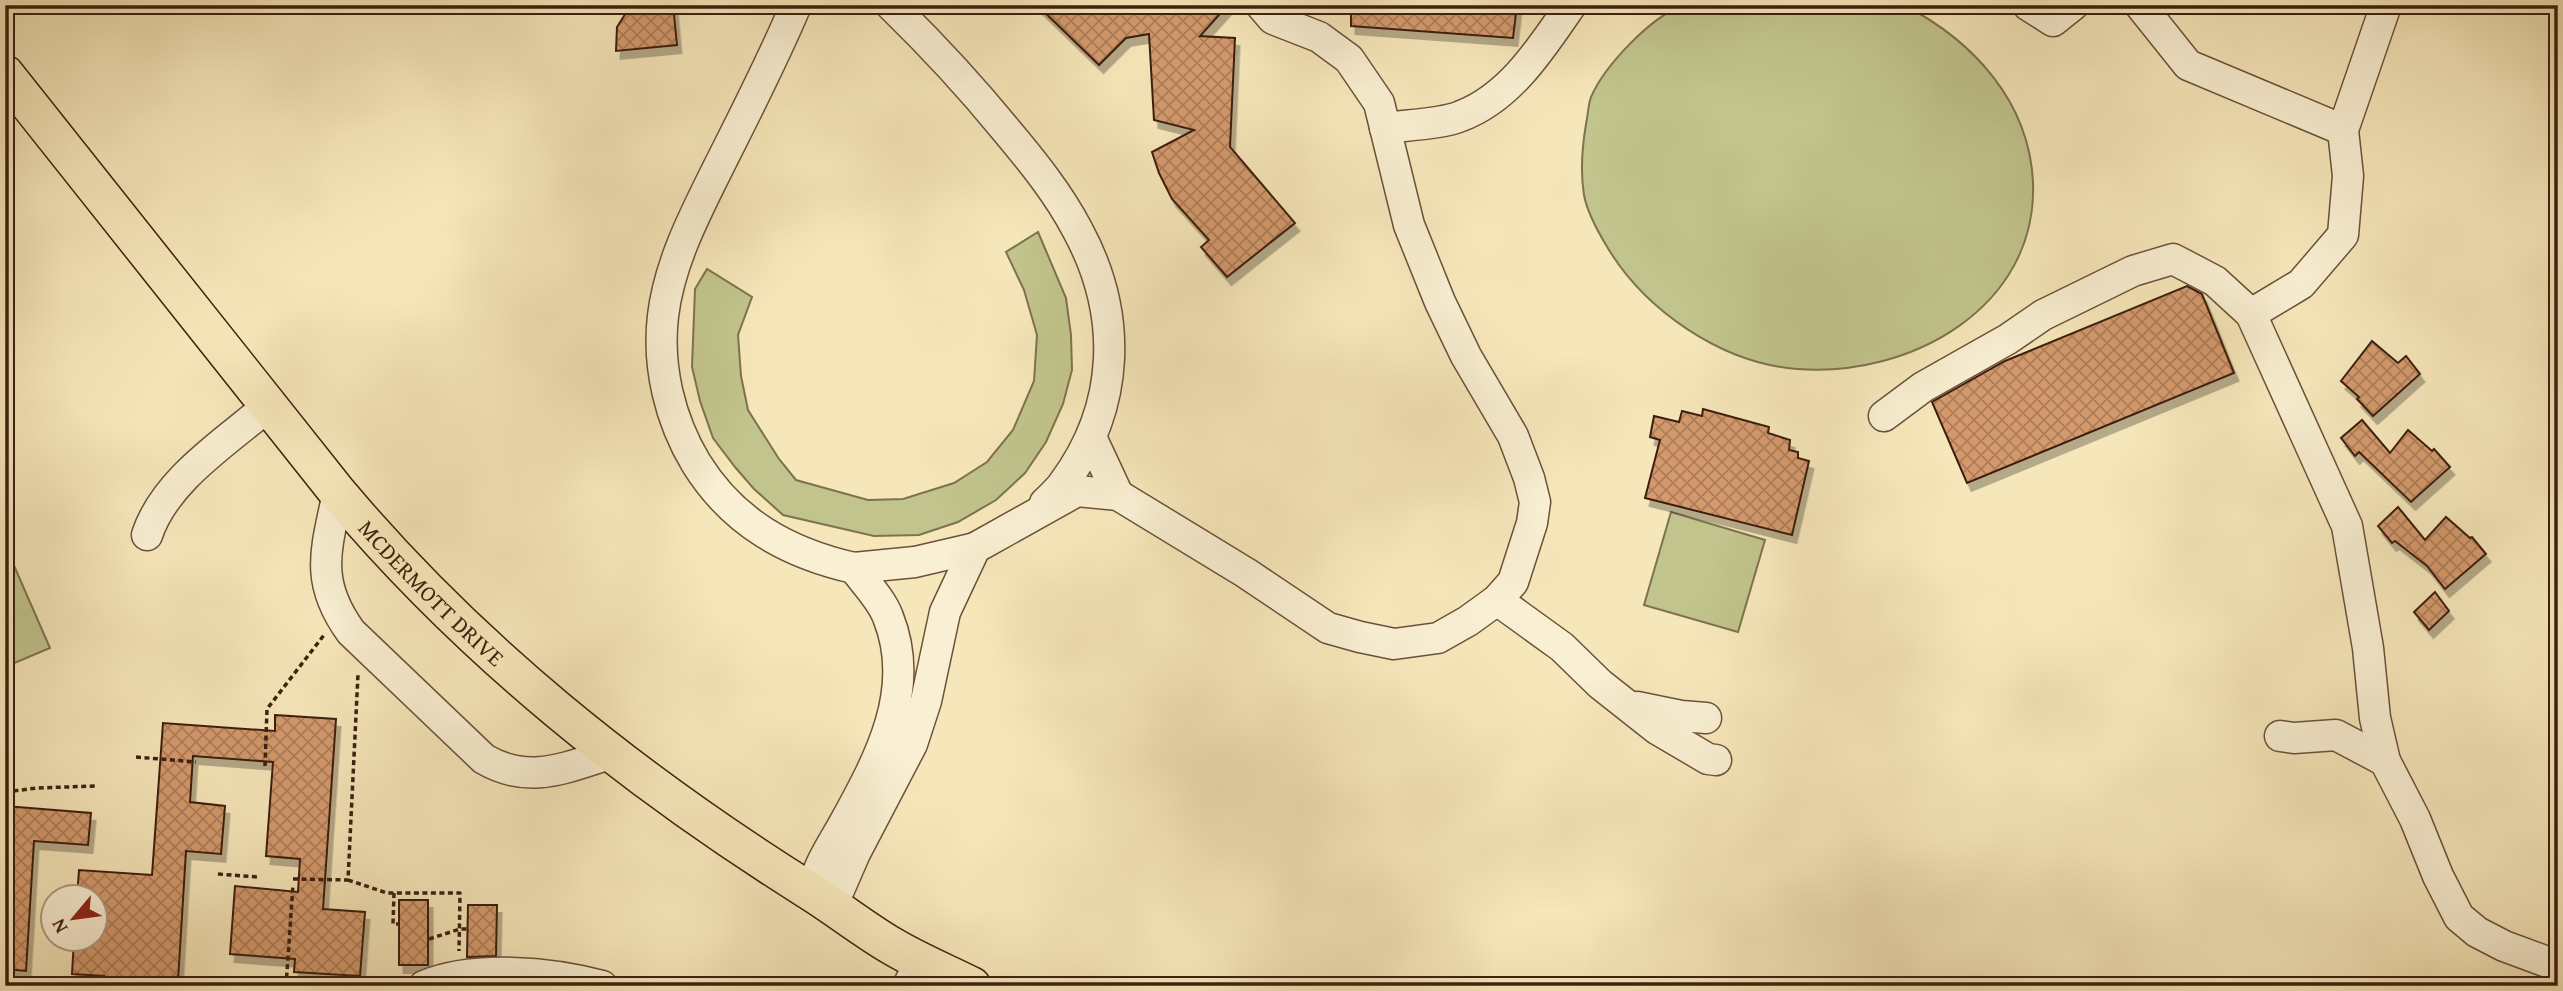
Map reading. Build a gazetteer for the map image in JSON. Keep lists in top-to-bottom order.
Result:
{
  "streets": {
    "main road": ["MCDERMOTT DRIVE"]
  },
  "north": "bottom left"
}
